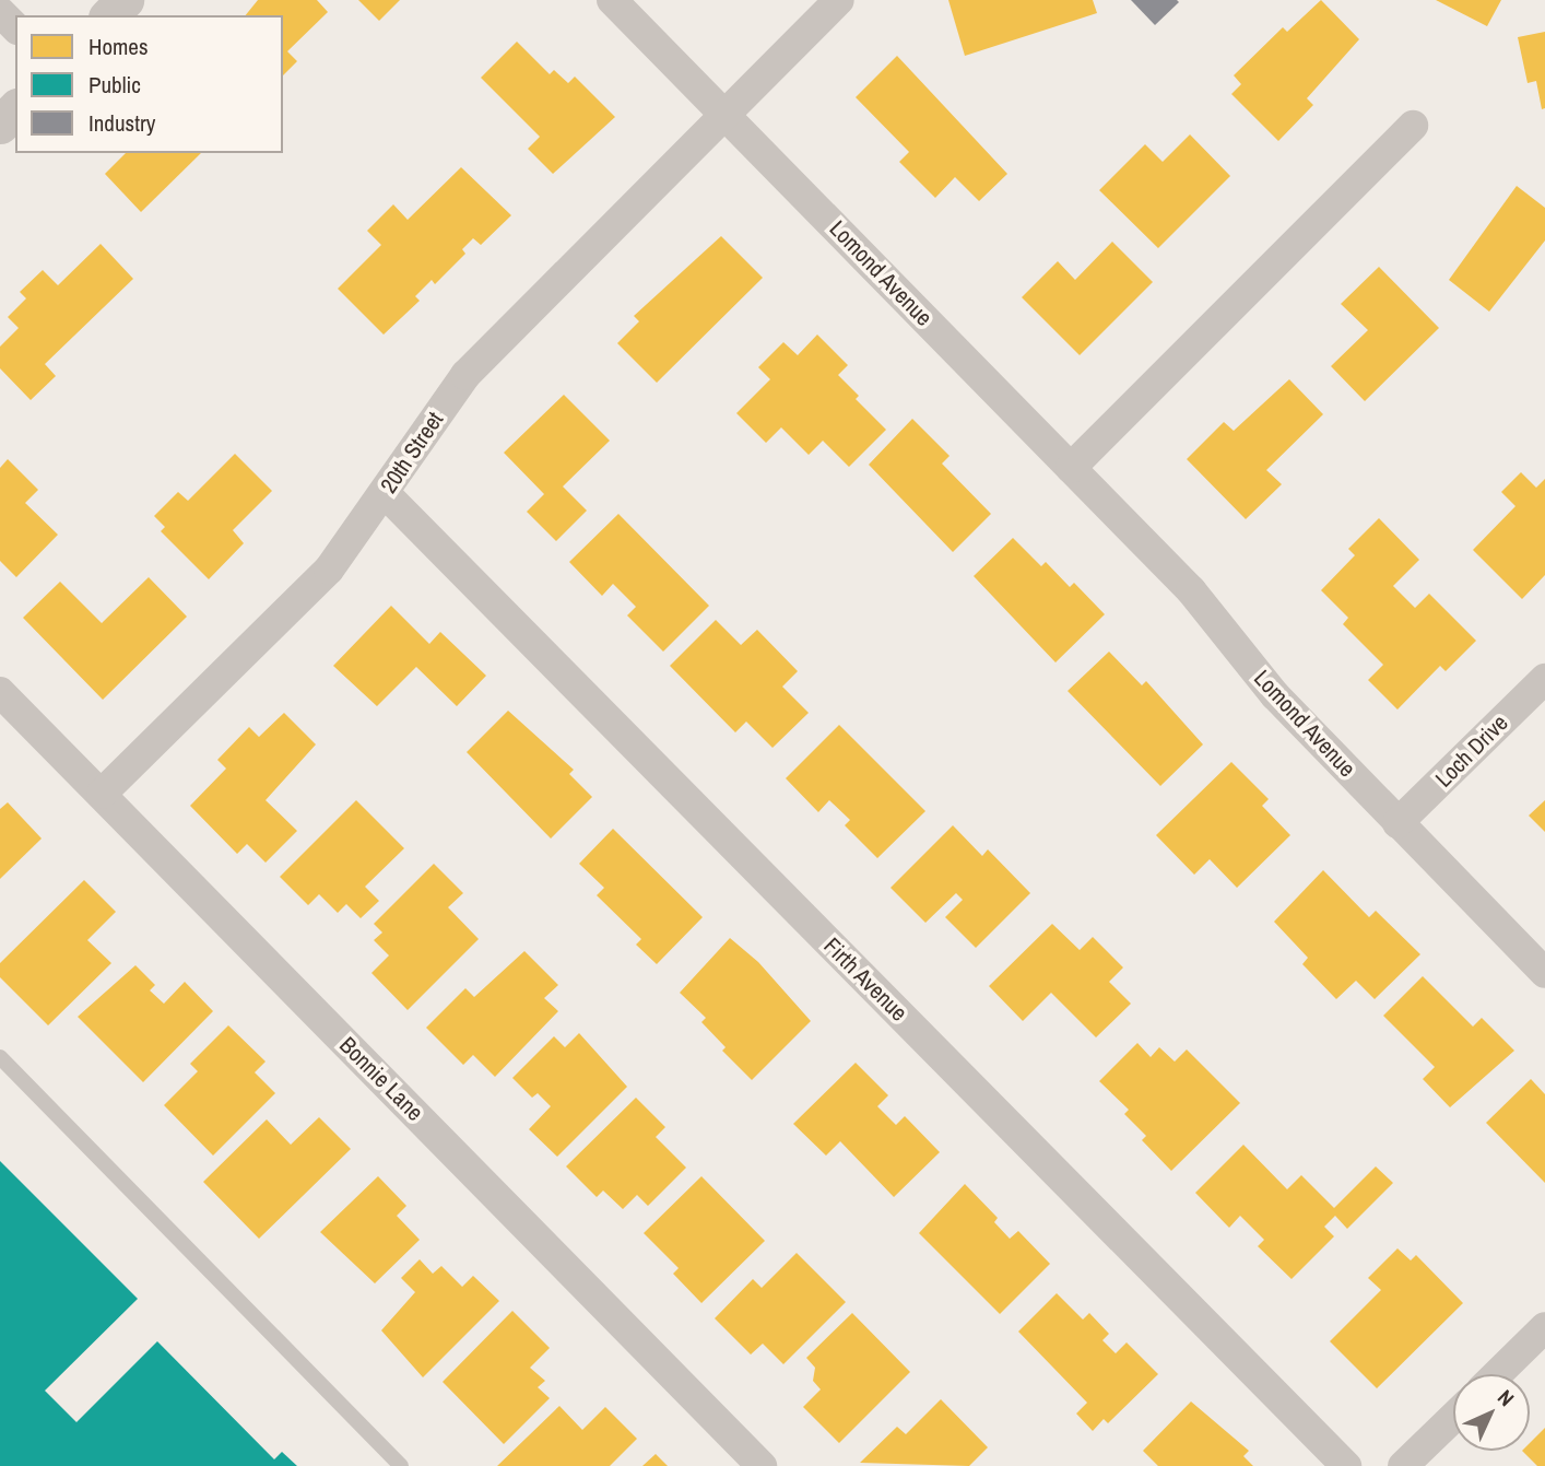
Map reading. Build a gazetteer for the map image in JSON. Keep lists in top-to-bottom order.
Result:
{
  "streets": {
    "street": [
      "Lomond Avenue",
      "20th Street",
      "Loch Drive",
      "Firth Avenue",
      "Bonnie Lane"
    ]
  },
  "crossings": [
    ["Lomond Avenue", "20th Street"],
    ["Lomond Avenue", "Loch Drive"],
    ["20th Street", "Firth Avenue"],
    ["20th Street", "Bonnie Lane"]
  ],
  "legend": ["Homes", "Public", "Industry"],
  "north": "top right"
}
